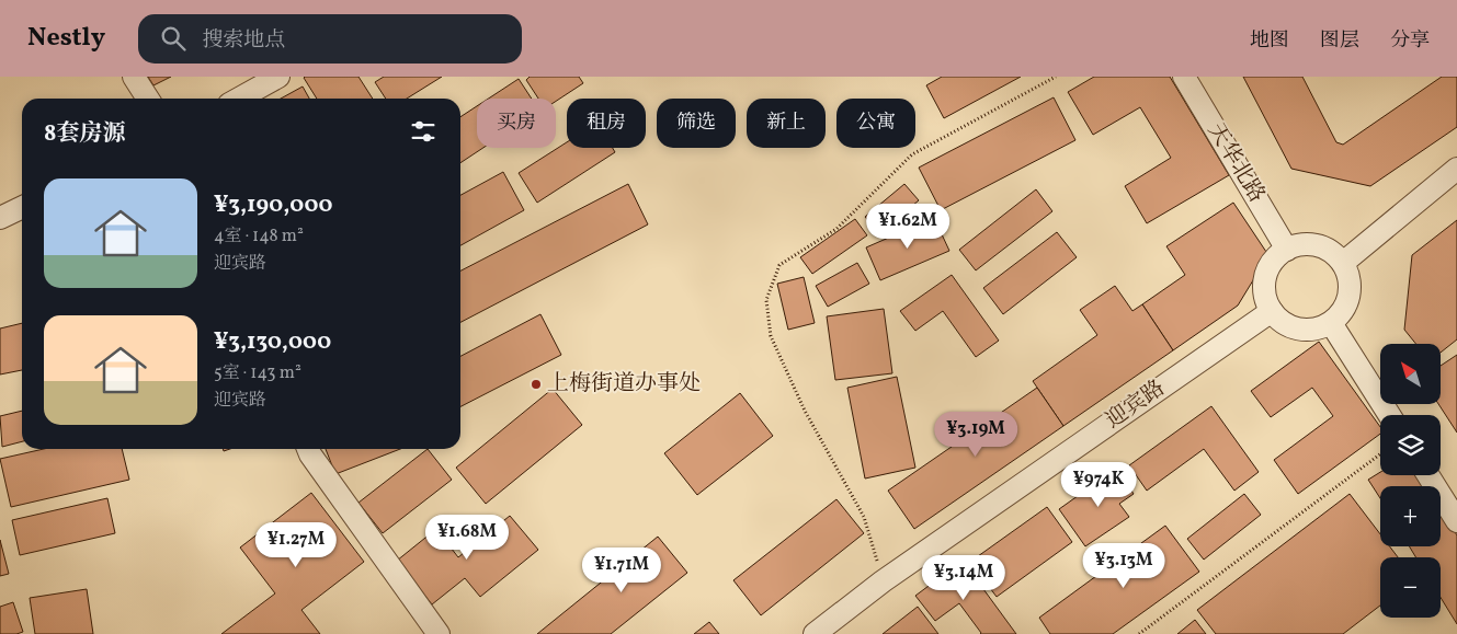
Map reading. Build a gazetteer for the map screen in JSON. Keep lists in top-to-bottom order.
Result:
{
  "streets": {
    "street": ["天华北路", "迎宾路"]
  },
  "crossings": [
    ["天华北路", "迎宾路"]
  ],
  "places": ["上梅街道办事处"],
  "north": "top left",
  "page": {
    "header": "Nestly",
    "search": "搜索地点",
    "nav": ["地图", "图层", "分享"],
    "chip": [
      "买房",
      "租房",
      "筛选",
      "新上",
      "公寓"
    ],
    "heading": "8套房源",
    "list": [
      {
        "name": "¥3,190,000",
        "note": "4室 · 148 m² · 迎宾路"
      },
      {
        "name": "¥3,130,000",
        "note": "5室 · 143 m² · 迎宾路"
      }
    ],
    "price": [
      "¥1.62M",
      "¥3.19M",
      "¥974K",
      "¥1.68M",
      "¥1.27M",
      "¥3.13M",
      "¥1.71M",
      "¥3.14M"
    ],
    "map_buttons": ["+", "−"]
  }
}
